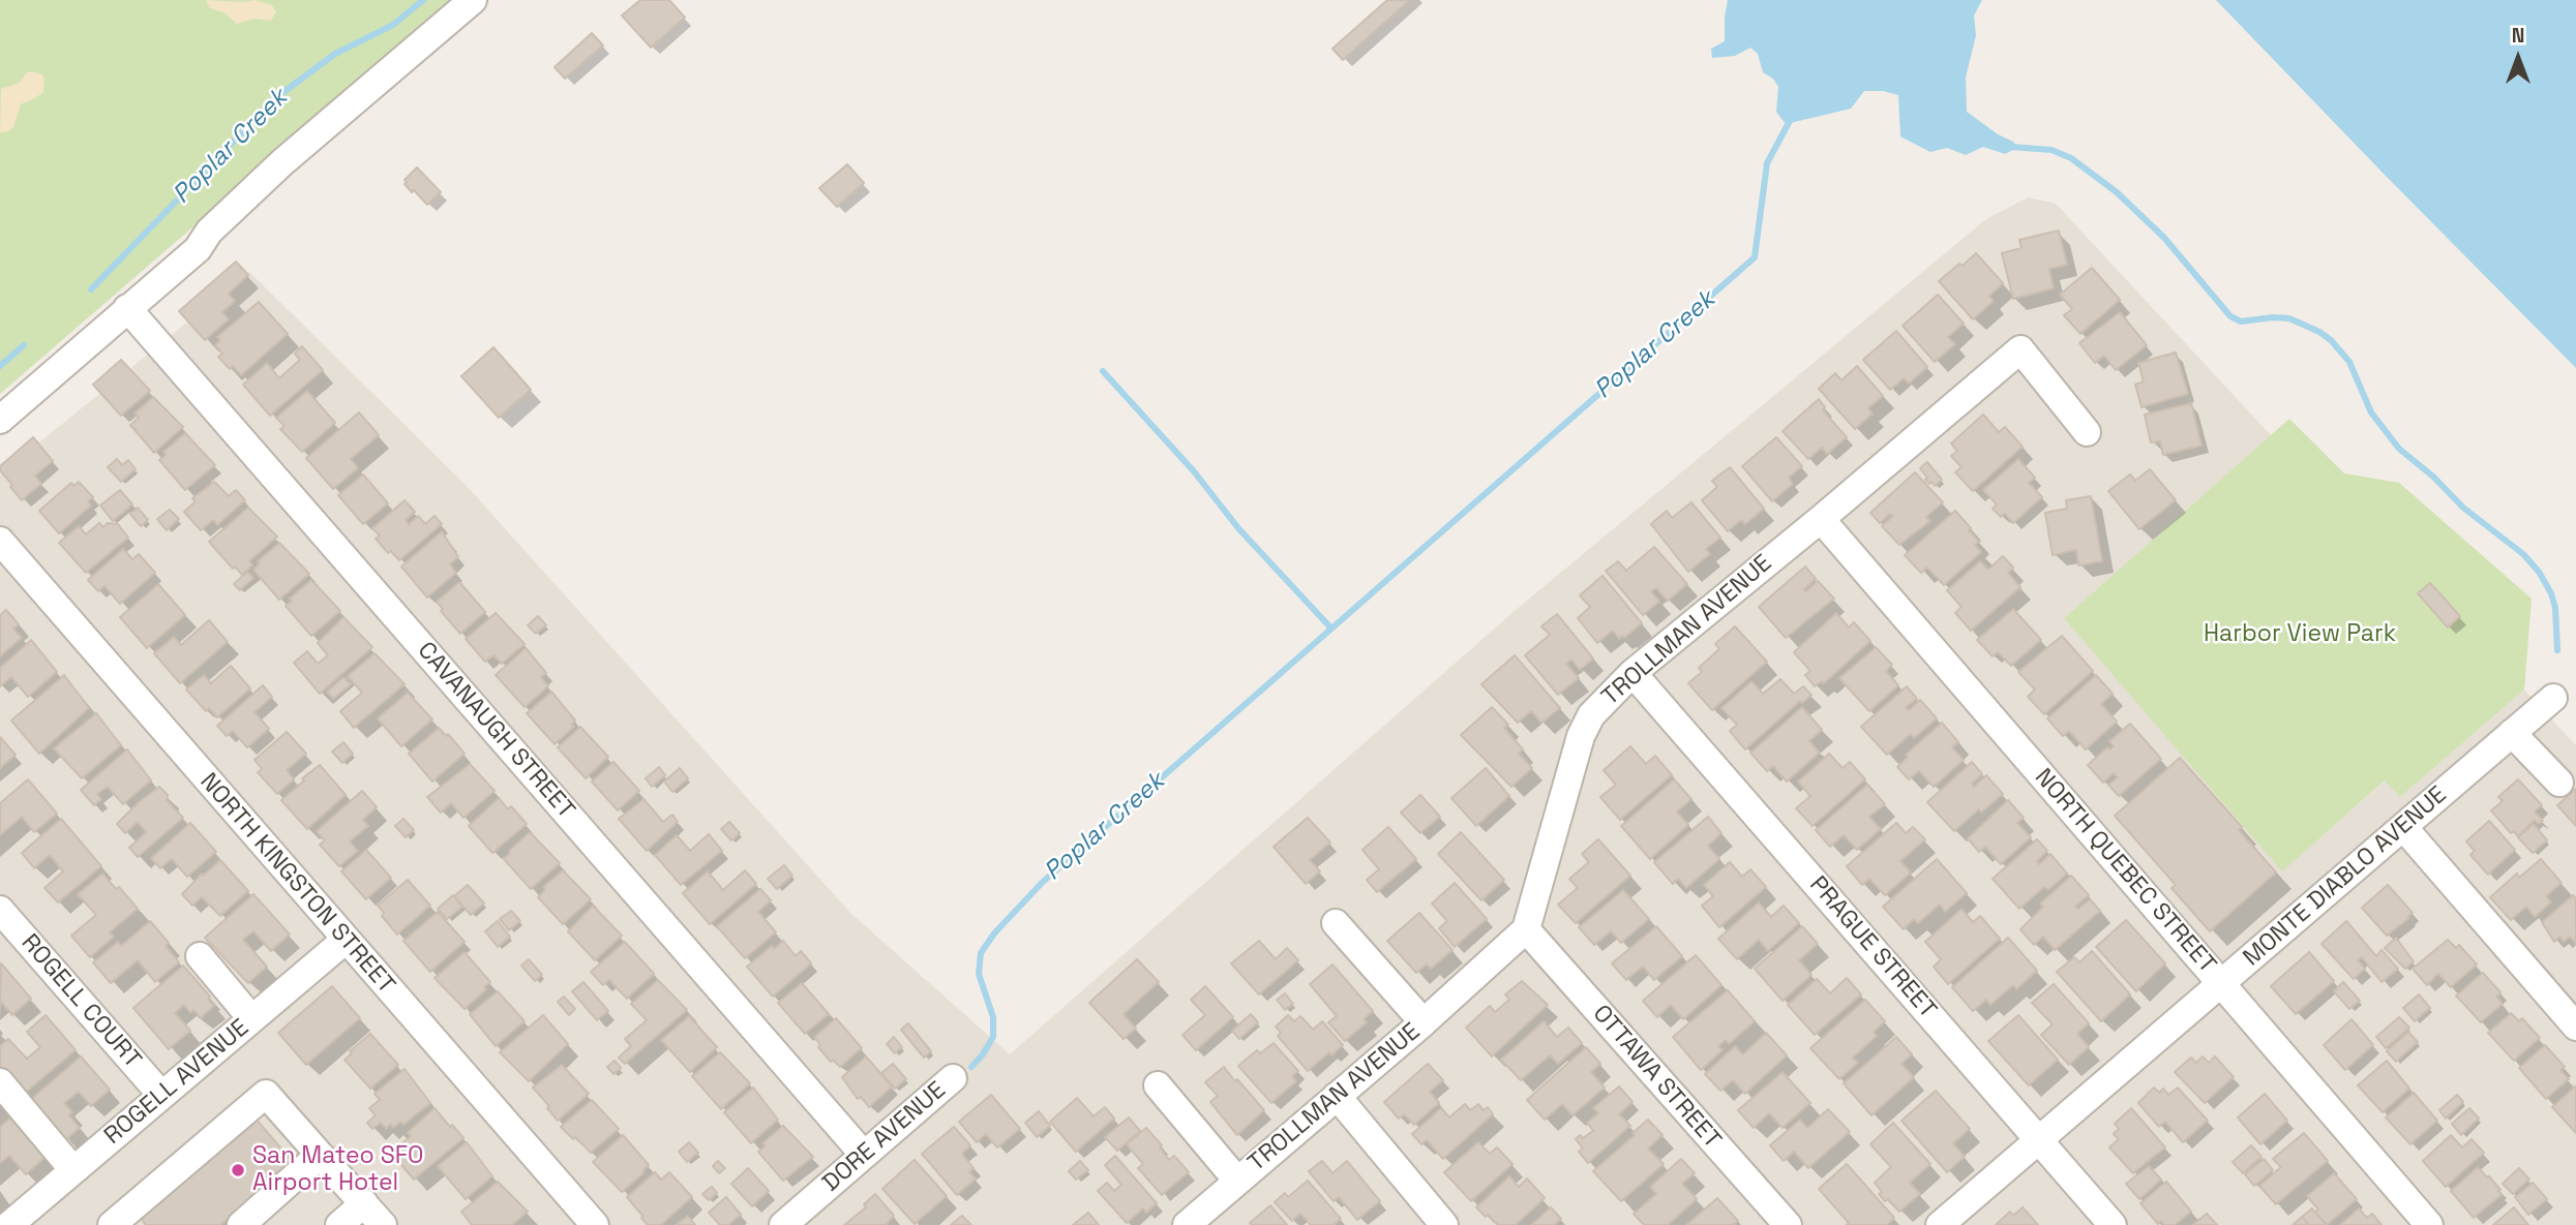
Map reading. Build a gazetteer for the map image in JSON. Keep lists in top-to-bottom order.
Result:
{
  "streets": {
    "street": [
      "TROLLMAN AVENUE",
      "CAVANAUGH STREET",
      "NORTH QUEBEC STREET",
      "MONTE DIABLO AVENUE",
      "NORTH KINGSTON STREET",
      "PRAGUE STREET",
      "ROGELL COURT",
      "OTTAWA STREET",
      "ROGELL AVENUE",
      "DORE AVENUE"
    ]
  },
  "crossings": [
    ["TROLLMAN AVENUE", "NORTH QUEBEC STREET"],
    ["TROLLMAN AVENUE", "PRAGUE STREET"],
    ["TROLLMAN AVENUE", "OTTAWA STREET"],
    ["CAVANAUGH STREET", "DORE AVENUE"],
    ["NORTH QUEBEC STREET", "MONTE DIABLO AVENUE"],
    ["MONTE DIABLO AVENUE", "PRAGUE STREET"],
    ["NORTH KINGSTON STREET", "ROGELL AVENUE"],
    ["ROGELL COURT", "ROGELL AVENUE"]
  ],
  "water": ["Poplar Creek"],
  "parks": ["Harbor View Park"],
  "places": ["San Mateo SFO Airport Hotel"],
  "north": "top"
}
